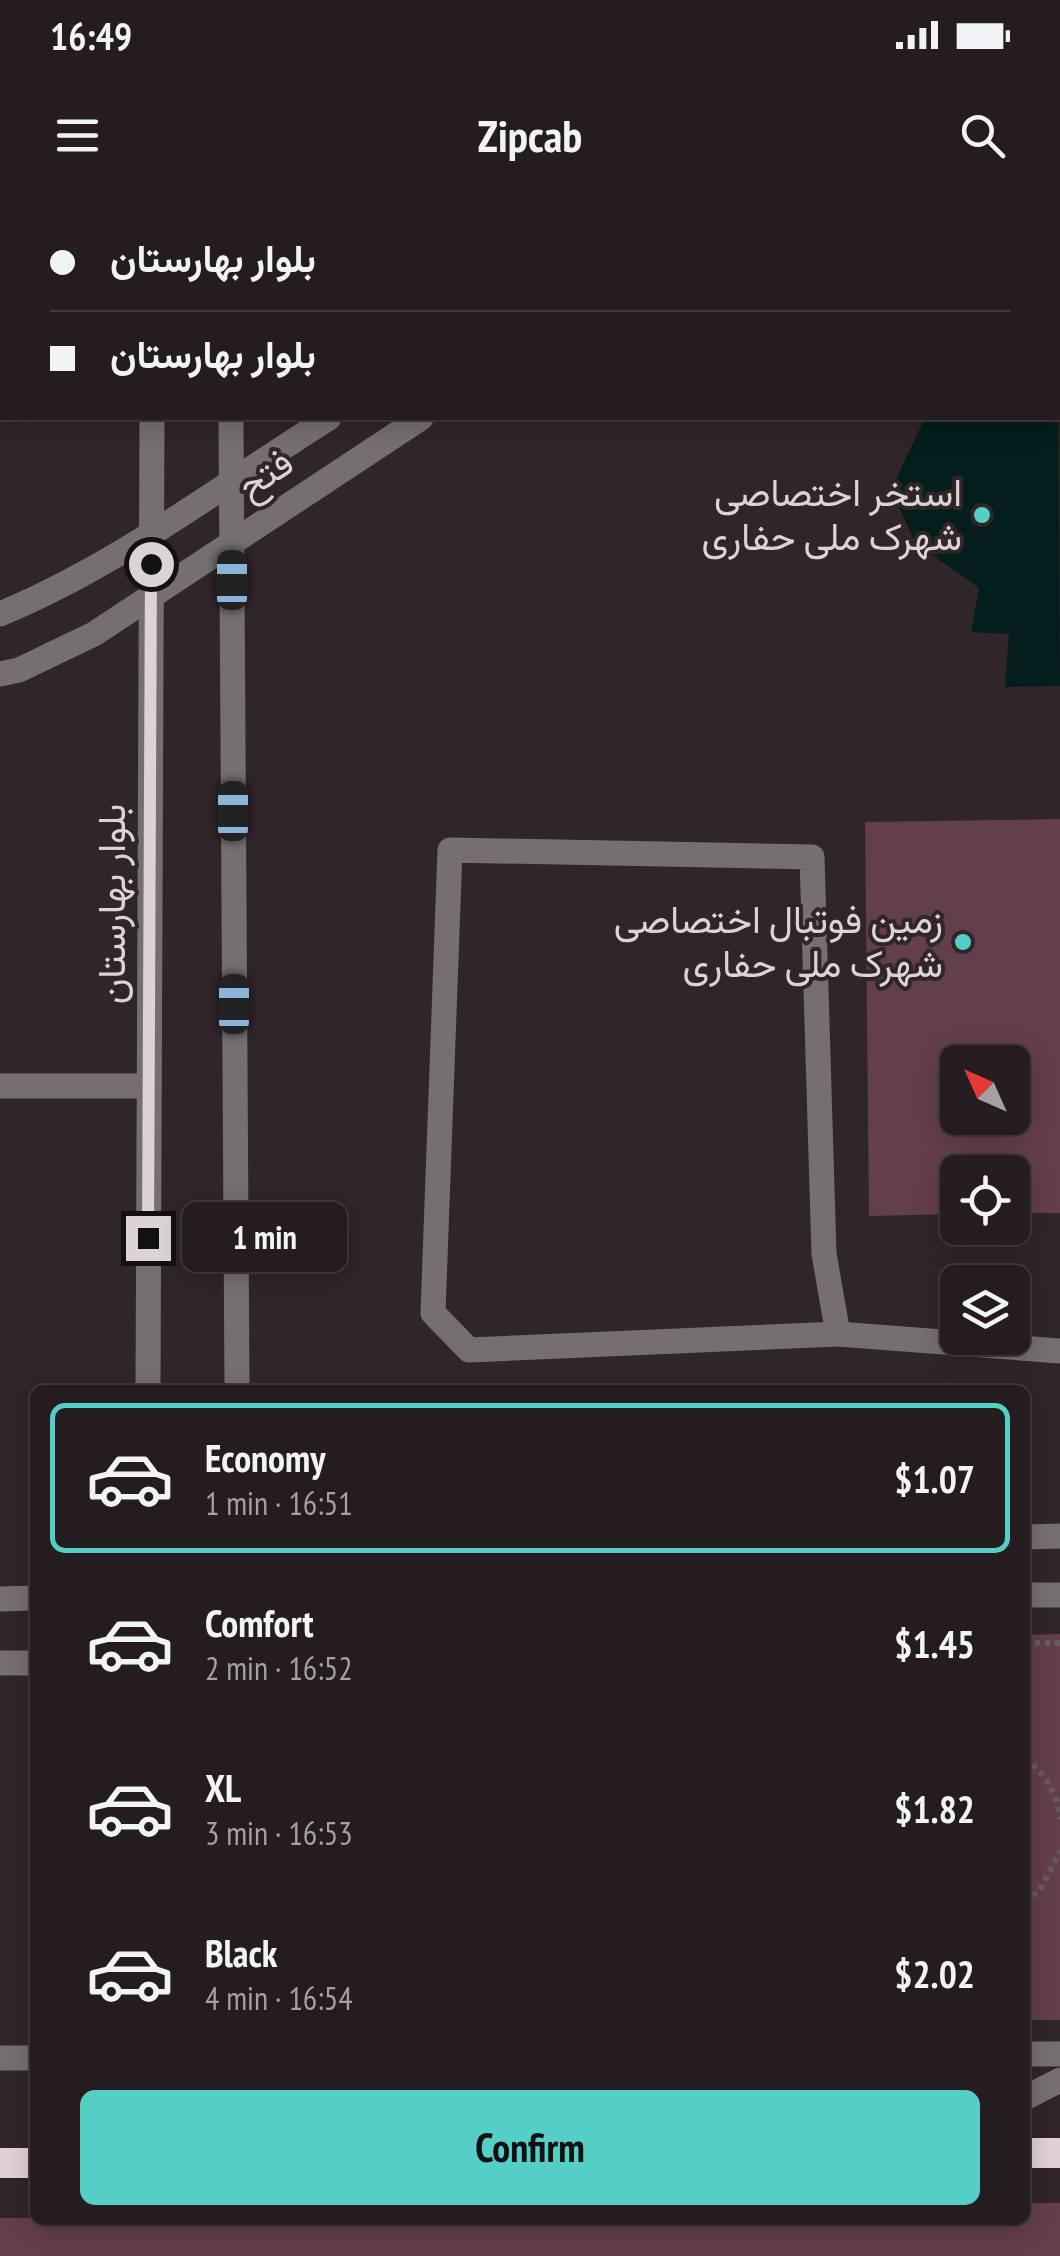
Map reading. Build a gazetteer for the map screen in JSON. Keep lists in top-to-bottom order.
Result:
{
  "streets": {
    "street": ["فتح", "بلوار بهارستان"]
  },
  "crossings": [
    ["فتح", "بلوار بهارستان"]
  ],
  "places": ["استخر اختصاصی شهرک ملی حفاری", "زمین فوتبال اختصاصی شهرک ملی حفاری"],
  "north": "top left",
  "page": {
    "status": "16:49",
    "header": "Zipcab",
    "banner": ["بلوار بهارستان", "بلوار بهارستان"],
    "bubble": "1 min",
    "list": [
      {
        "name": "Economy",
        "note": "1 min · 16:51",
        "value": "$1.07"
      },
      {
        "name": "Comfort",
        "note": "2 min · 16:52",
        "value": "$1.45"
      },
      {
        "name": "XL",
        "note": "3 min · 16:53",
        "value": "$1.82"
      },
      {
        "name": "Black",
        "note": "4 min · 16:54",
        "value": "$2.02"
      }
    ],
    "buttons": "Confirm"
  }
}
